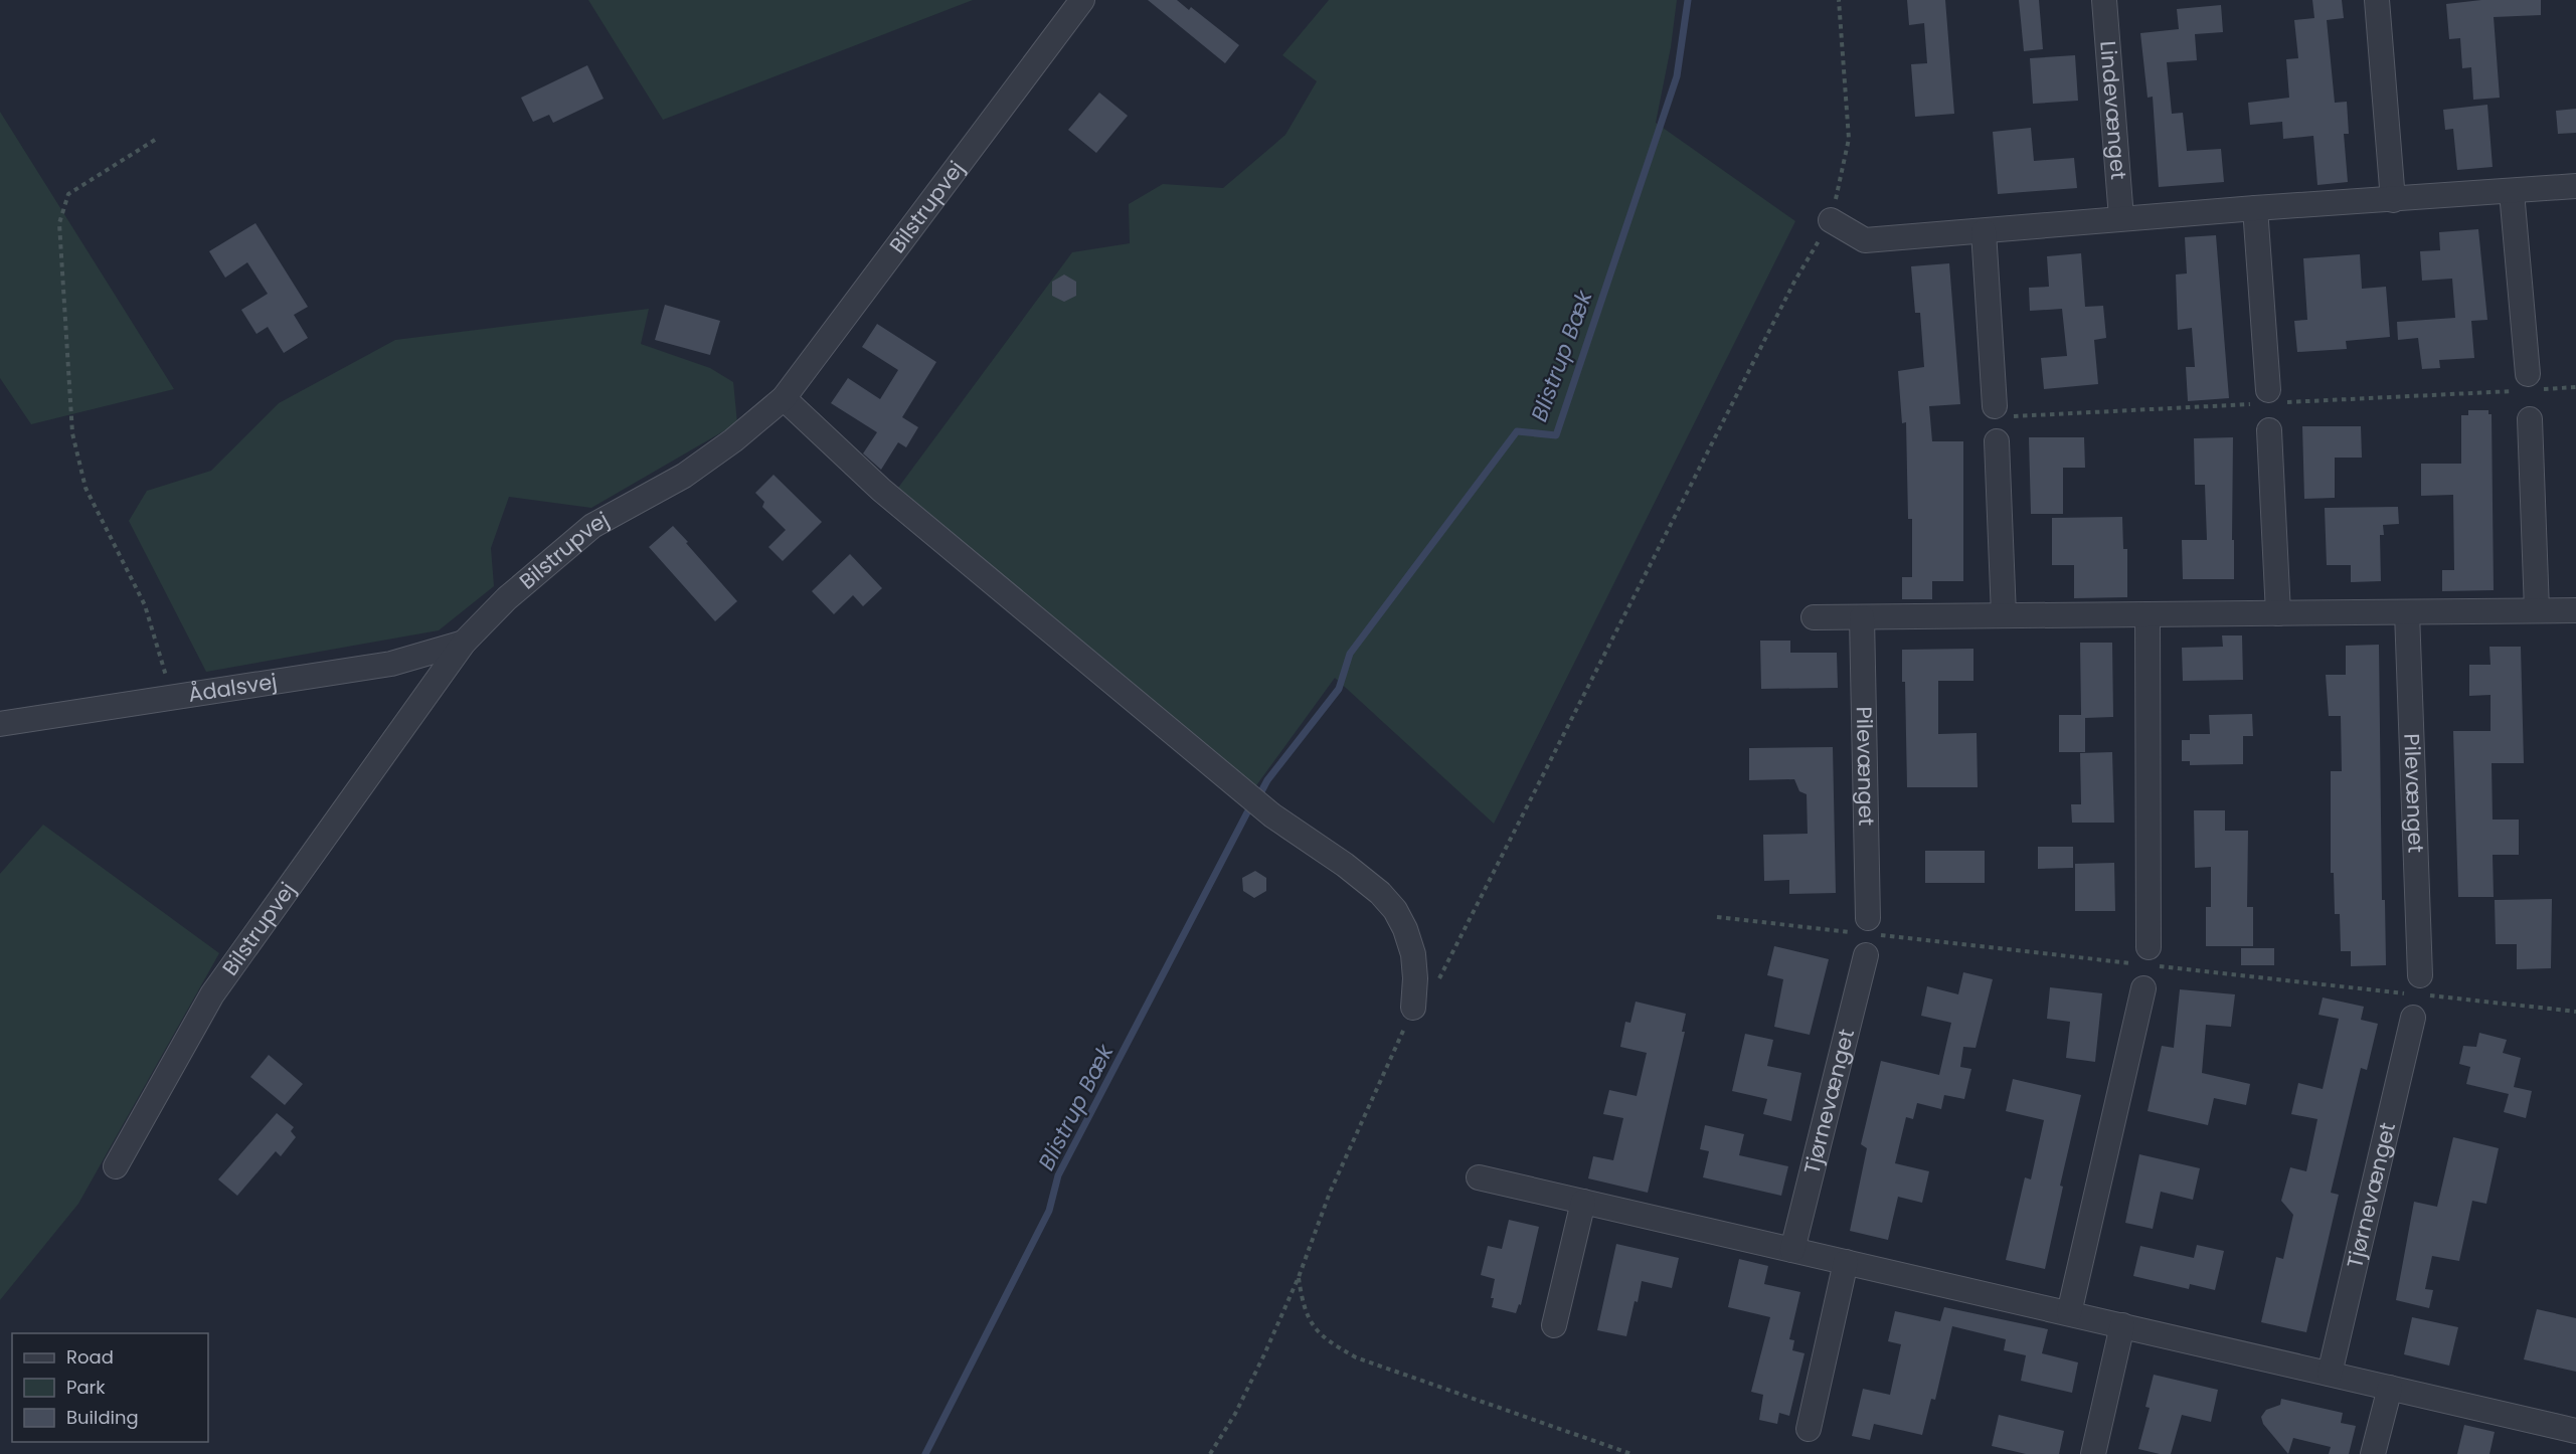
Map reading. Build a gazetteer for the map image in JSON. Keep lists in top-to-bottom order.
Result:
{
  "streets": {
    "street": [
      "Lindevænget",
      "Bilstrupvej",
      "Ådalsvej",
      "Pilevænget",
      "Tjørnevænget"
    ]
  },
  "crossings": [
    ["Bilstrupvej", "Ådalsvej"]
  ],
  "water": ["Blistrup Bæk"],
  "legend": ["Road", "Park", "Building"]
}
